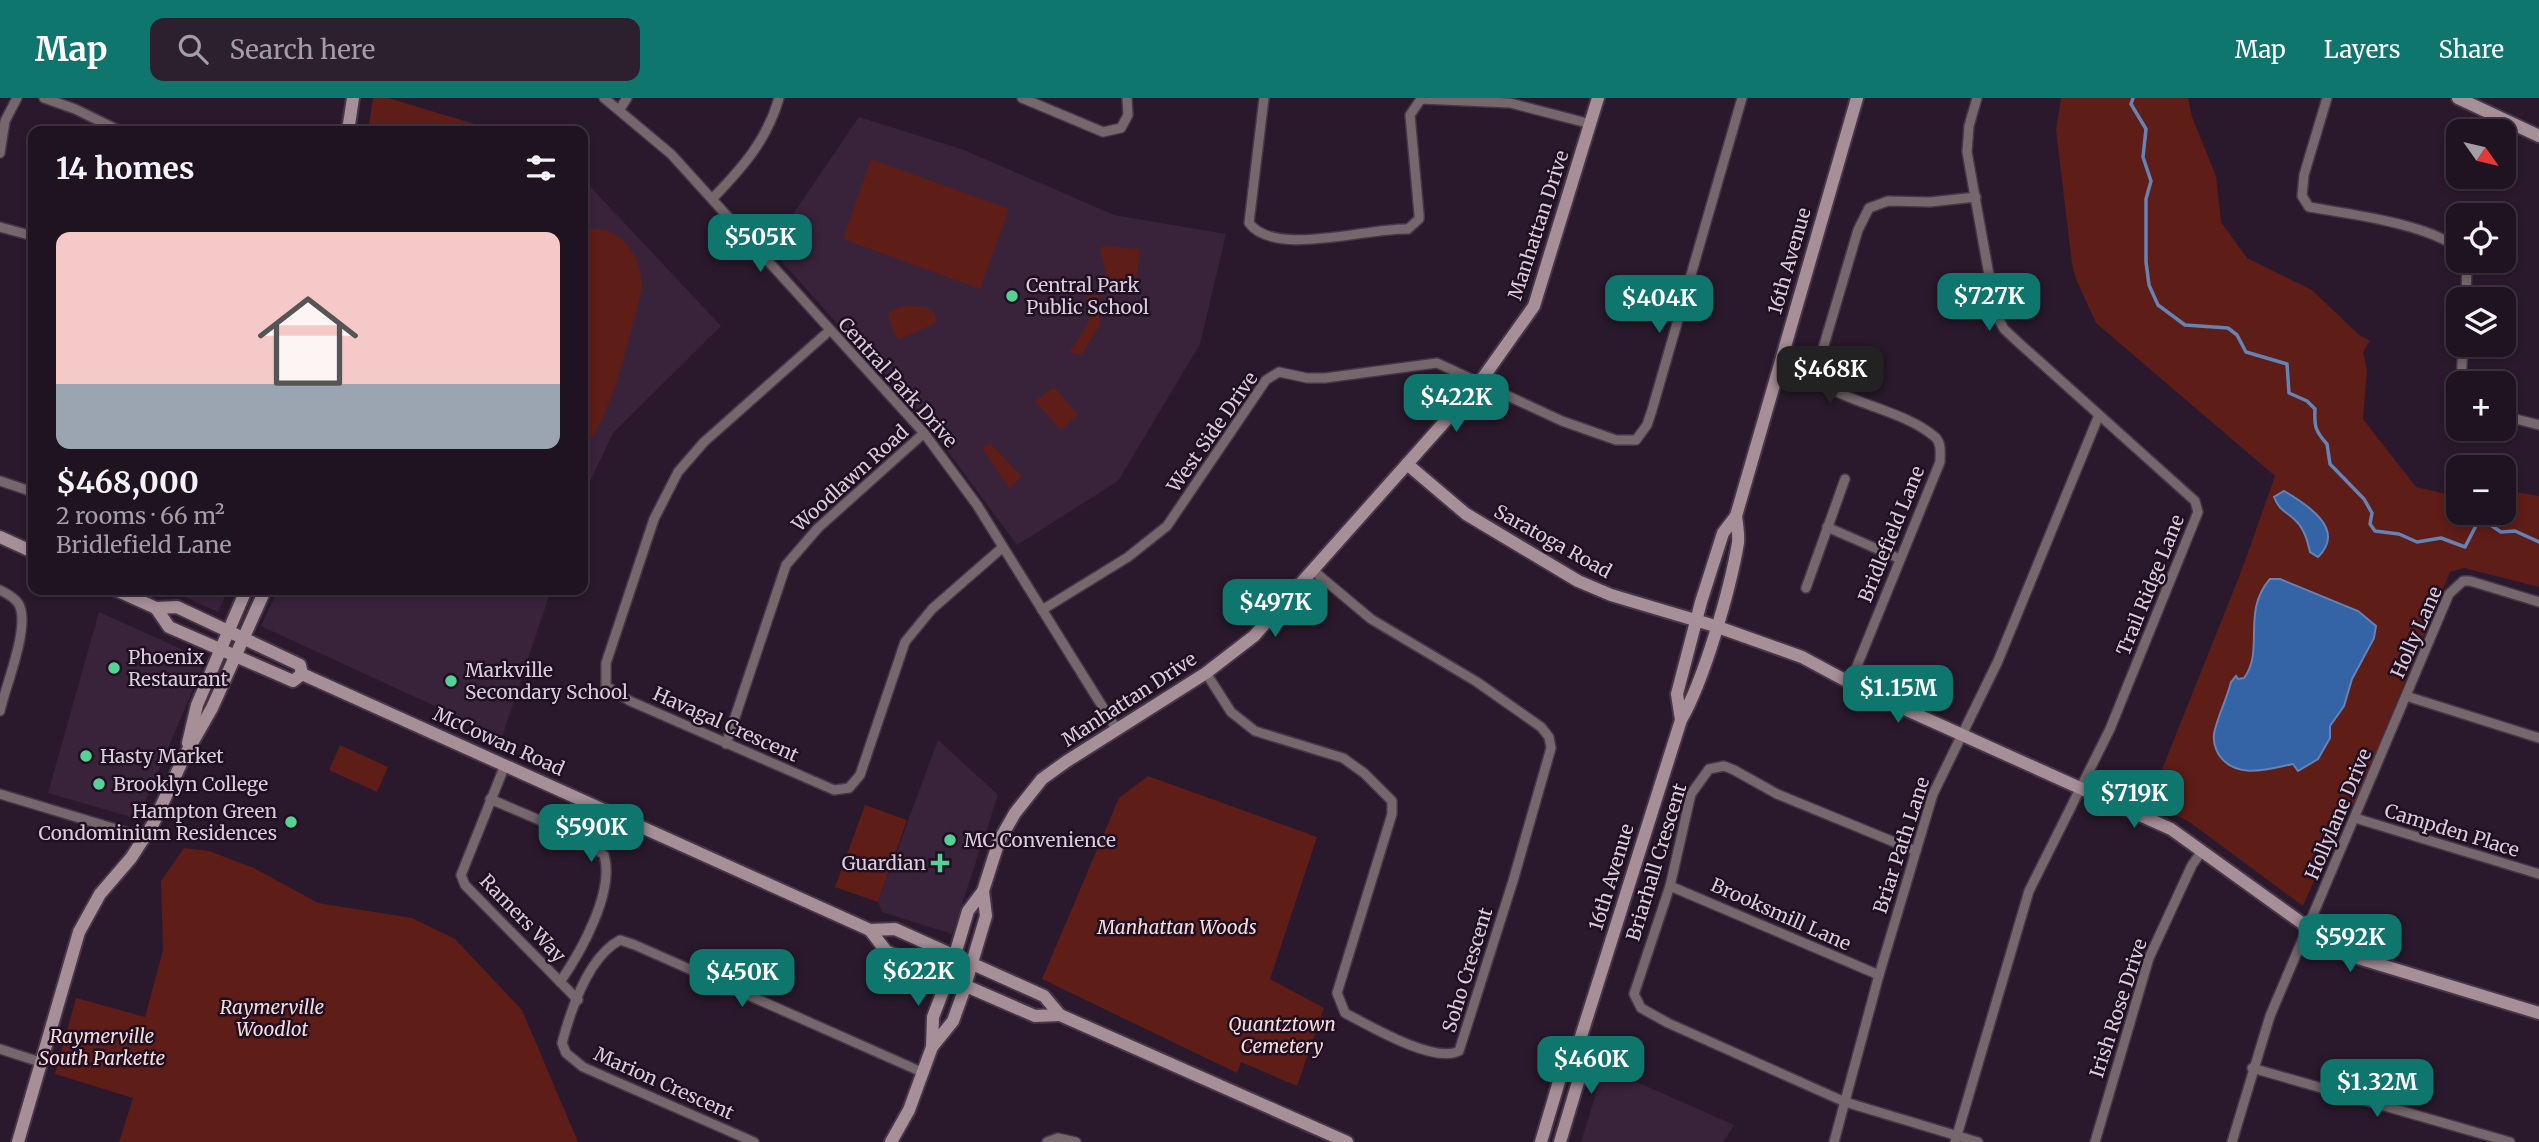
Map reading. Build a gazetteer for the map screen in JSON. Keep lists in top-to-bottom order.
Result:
{
  "streets": {
    "street": [
      "Manhattan Drive",
      "16th Avenue",
      "Central Park Drive",
      "West Side Drive",
      "Woodlawn Road",
      "Bridlefield Lane",
      "Saratoga Road",
      "Trail Ridge Lane",
      "Holly Lane",
      "Havagal Crescent",
      "McCowan Road",
      "Hollylane Drive",
      "Campden Place",
      "Briar Path Lane",
      "Briarhall Crescent",
      "Brooksmill Lane",
      "Ramers Way",
      "Soho Crescent",
      "Irish Rose Drive",
      "Marion Crescent"
    ]
  },
  "crossings": [
    ["Manhattan Drive", "Central Park Drive"],
    ["Manhattan Drive", "West Side Drive"],
    ["Manhattan Drive", "Saratoga Road"],
    ["Manhattan Drive", "McCowan Road"],
    ["Manhattan Drive", "Soho Crescent"],
    ["16th Avenue", "Saratoga Road"],
    ["Central Park Drive", "West Side Drive"],
    ["Central Park Drive", "Woodlawn Road"],
    ["Central Park Drive", "Havagal Crescent"],
    ["Woodlawn Road", "Havagal Crescent"],
    ["Bridlefield Lane", "Saratoga Road"],
    ["Bridlefield Lane", "Trail Ridge Lane"],
    ["Saratoga Road", "Trail Ridge Lane"],
    ["Saratoga Road", "Hollylane Drive"],
    ["Saratoga Road", "Briar Path Lane"],
    ["Saratoga Road", "Irish Rose Drive"],
    ["Trail Ridge Lane", "Briar Path Lane"],
    ["Holly Lane", "Hollylane Drive"],
    ["McCowan Road", "Ramers Way"],
    ["Hollylane Drive", "Campden Place"],
    ["Briar Path Lane", "Briarhall Crescent"],
    ["Briar Path Lane", "Brooksmill Lane"],
    ["Briarhall Crescent", "Brooksmill Lane"],
    ["Ramers Way", "Marion Crescent"]
  ],
  "parks": [
    "Manhattan Woods",
    "Raymerville Woodlot",
    "Quantztown Cemetery",
    "Raymerville South Parkette"
  ],
  "places": {
    "other": [
      "Central Park Public School",
      "Phoenix Restaurant",
      "Markville Secondary School",
      "Hasty Market",
      "Brooklyn College",
      "Hampton Green Condominium Residences",
      "MC Convenience"
    ],
    "health": ["Guardian"]
  },
  "north": "bottom right",
  "page": {
    "header": "Map",
    "search": "Search here",
    "nav": ["Map", "Layers", "Share"],
    "map_buttons": ["+", "−"],
    "heading": "14 homes",
    "list": [
      {
        "name": "$468,000",
        "note": "2 rooms · 66 m² · Bridlefield Lane"
      }
    ],
    "price": [
      "$505K",
      "$727K",
      "$404K",
      "$468K",
      "$422K",
      "$497K",
      "$1.15M",
      "$719K",
      "$590K",
      "$592K",
      "$622K",
      "$450K",
      "$460K",
      "$1.32M"
    ]
  }
}
